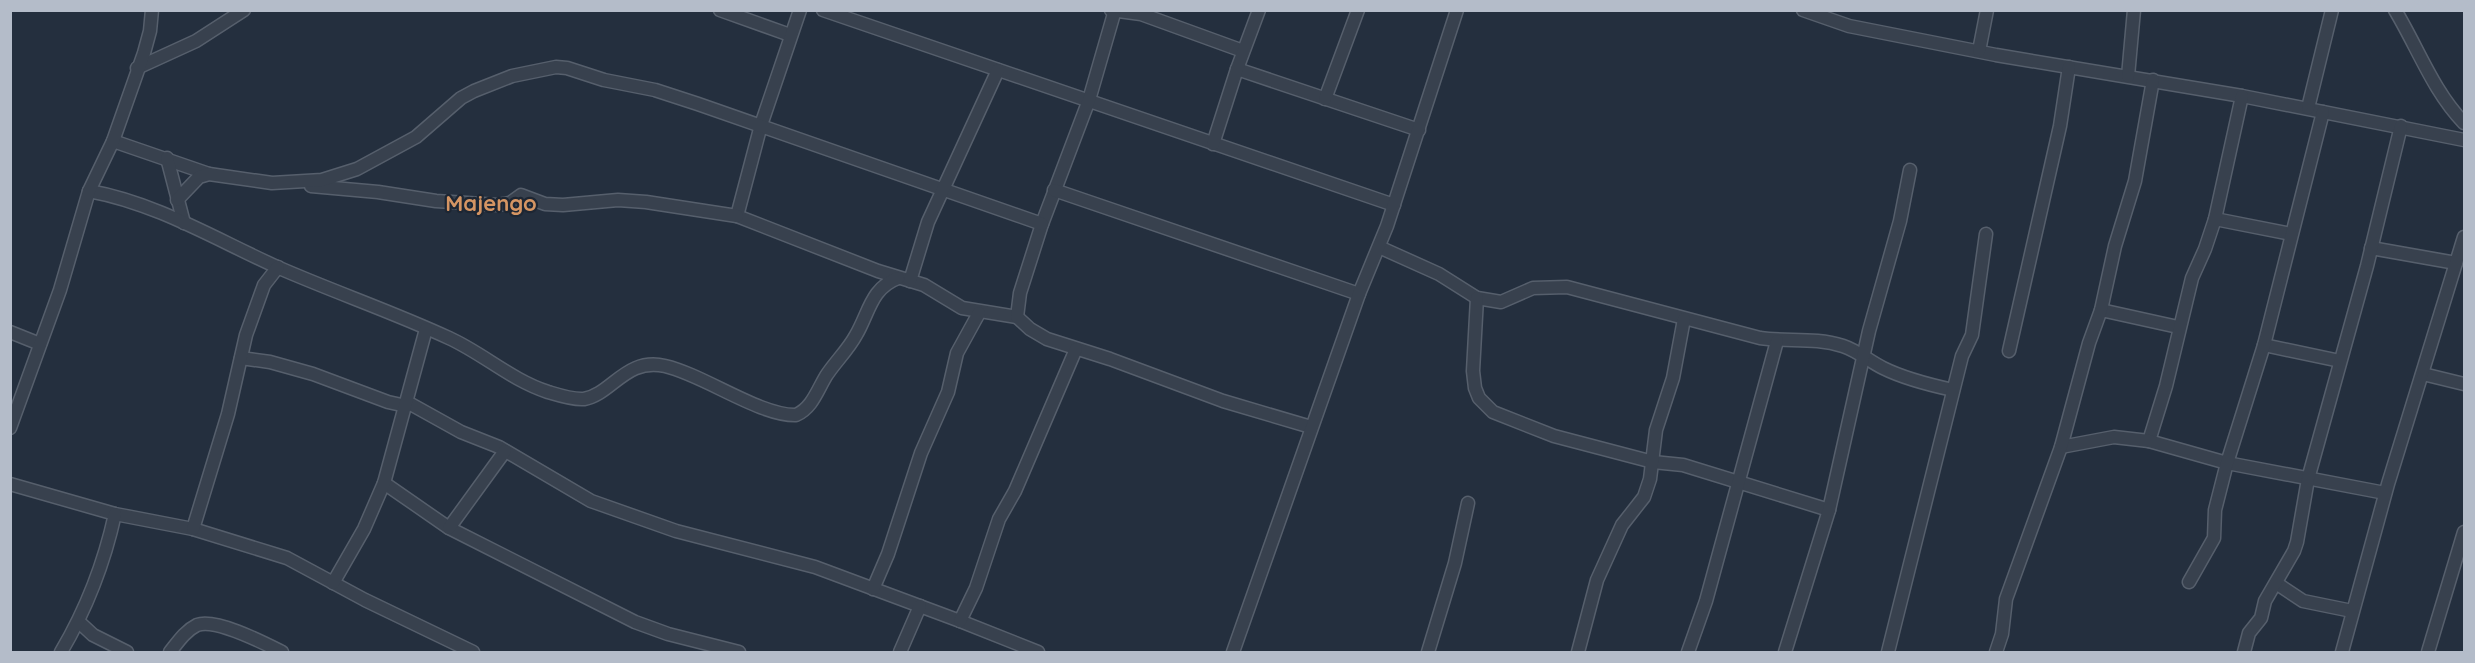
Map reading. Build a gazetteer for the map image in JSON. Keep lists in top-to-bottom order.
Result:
{
  "districts": ["Majengo"]
}
